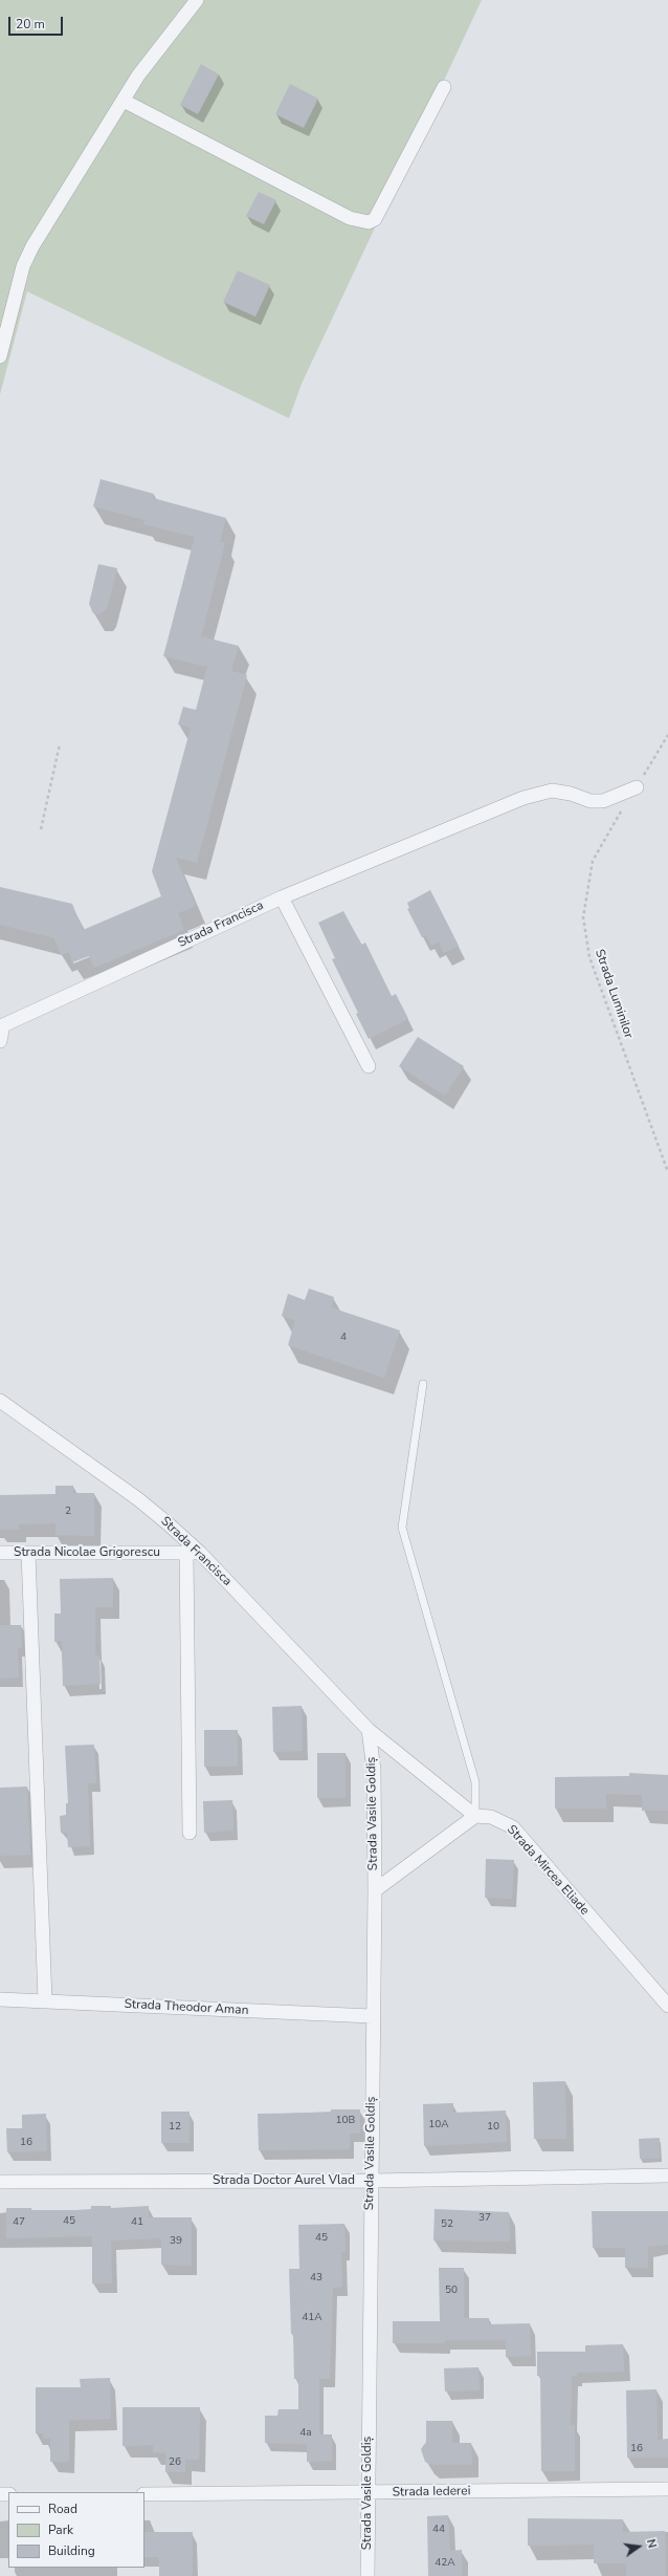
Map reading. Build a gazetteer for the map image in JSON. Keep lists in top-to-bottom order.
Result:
{
  "streets": {
    "street": [
      "Strada Francisca",
      "Strada Nicolae Grigorescu",
      "Strada Vasile Goldiș",
      "Strada Mircea Eliade",
      "Strada Theodor Aman",
      "Strada Doctor Aurel Vlad",
      "Strada Iederei"
    ],
    "path": ["Strada Luminilor"]
  },
  "crossings": [
    ["Strada Francisca", "Strada Nicolae Grigorescu"],
    ["Strada Francisca", "Strada Vasile Goldiș"],
    ["Strada Francisca", "Strada Mircea Eliade"],
    ["Strada Vasile Goldiș", "Strada Mircea Eliade"],
    ["Strada Vasile Goldiș", "Strada Theodor Aman"],
    ["Strada Vasile Goldiș", "Strada Doctor Aurel Vlad"],
    ["Strada Vasile Goldiș", "Strada Iederei"]
  ],
  "house_numbers": [
    "4",
    "2",
    "10B",
    "10A",
    "12",
    "10",
    "16",
    "37",
    "45",
    "47",
    "41",
    "52",
    "45",
    "39",
    "43",
    "50",
    "41A",
    "4a",
    "16",
    "26",
    "44",
    "42A"
  ],
  "legend": ["Road", "Park", "Building"],
  "scale_bar": "20 m",
  "north": "right"
}
